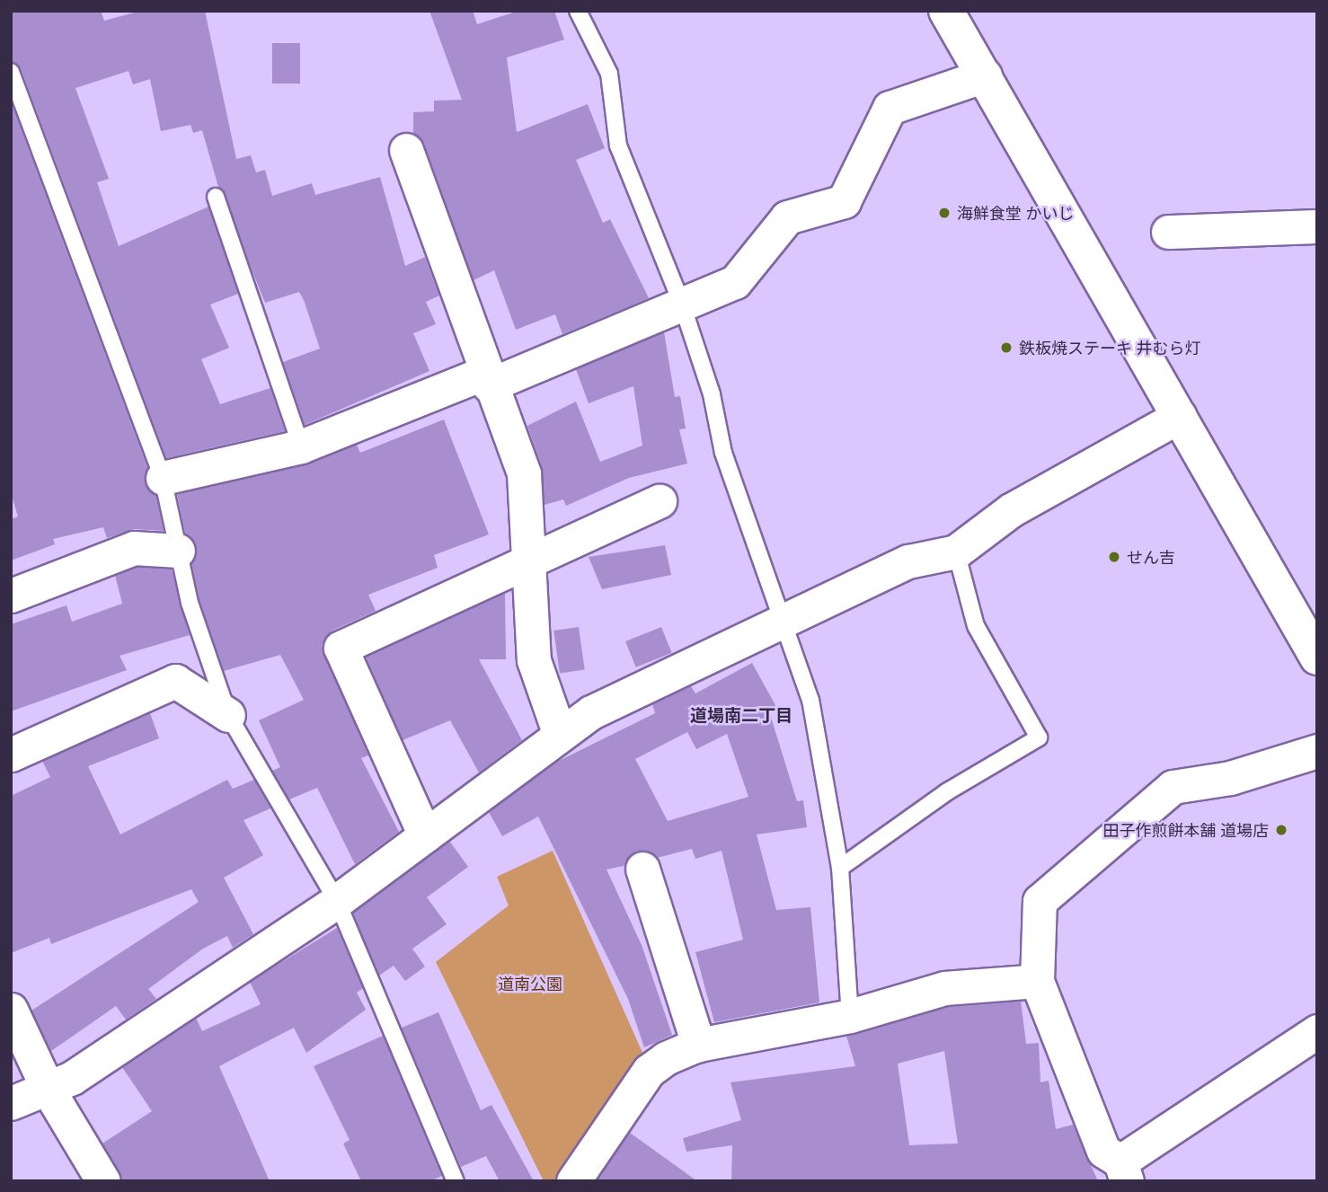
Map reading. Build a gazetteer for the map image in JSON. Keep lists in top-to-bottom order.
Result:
{
  "districts": ["道場南二丁目"],
  "parks": ["道南公園"],
  "places": [
    "海鮮食堂 かいじ",
    "鉄板焼ステーキ 井むら灯",
    "せん吉",
    "田子作煎餅本舗 道場店"
  ]
}
